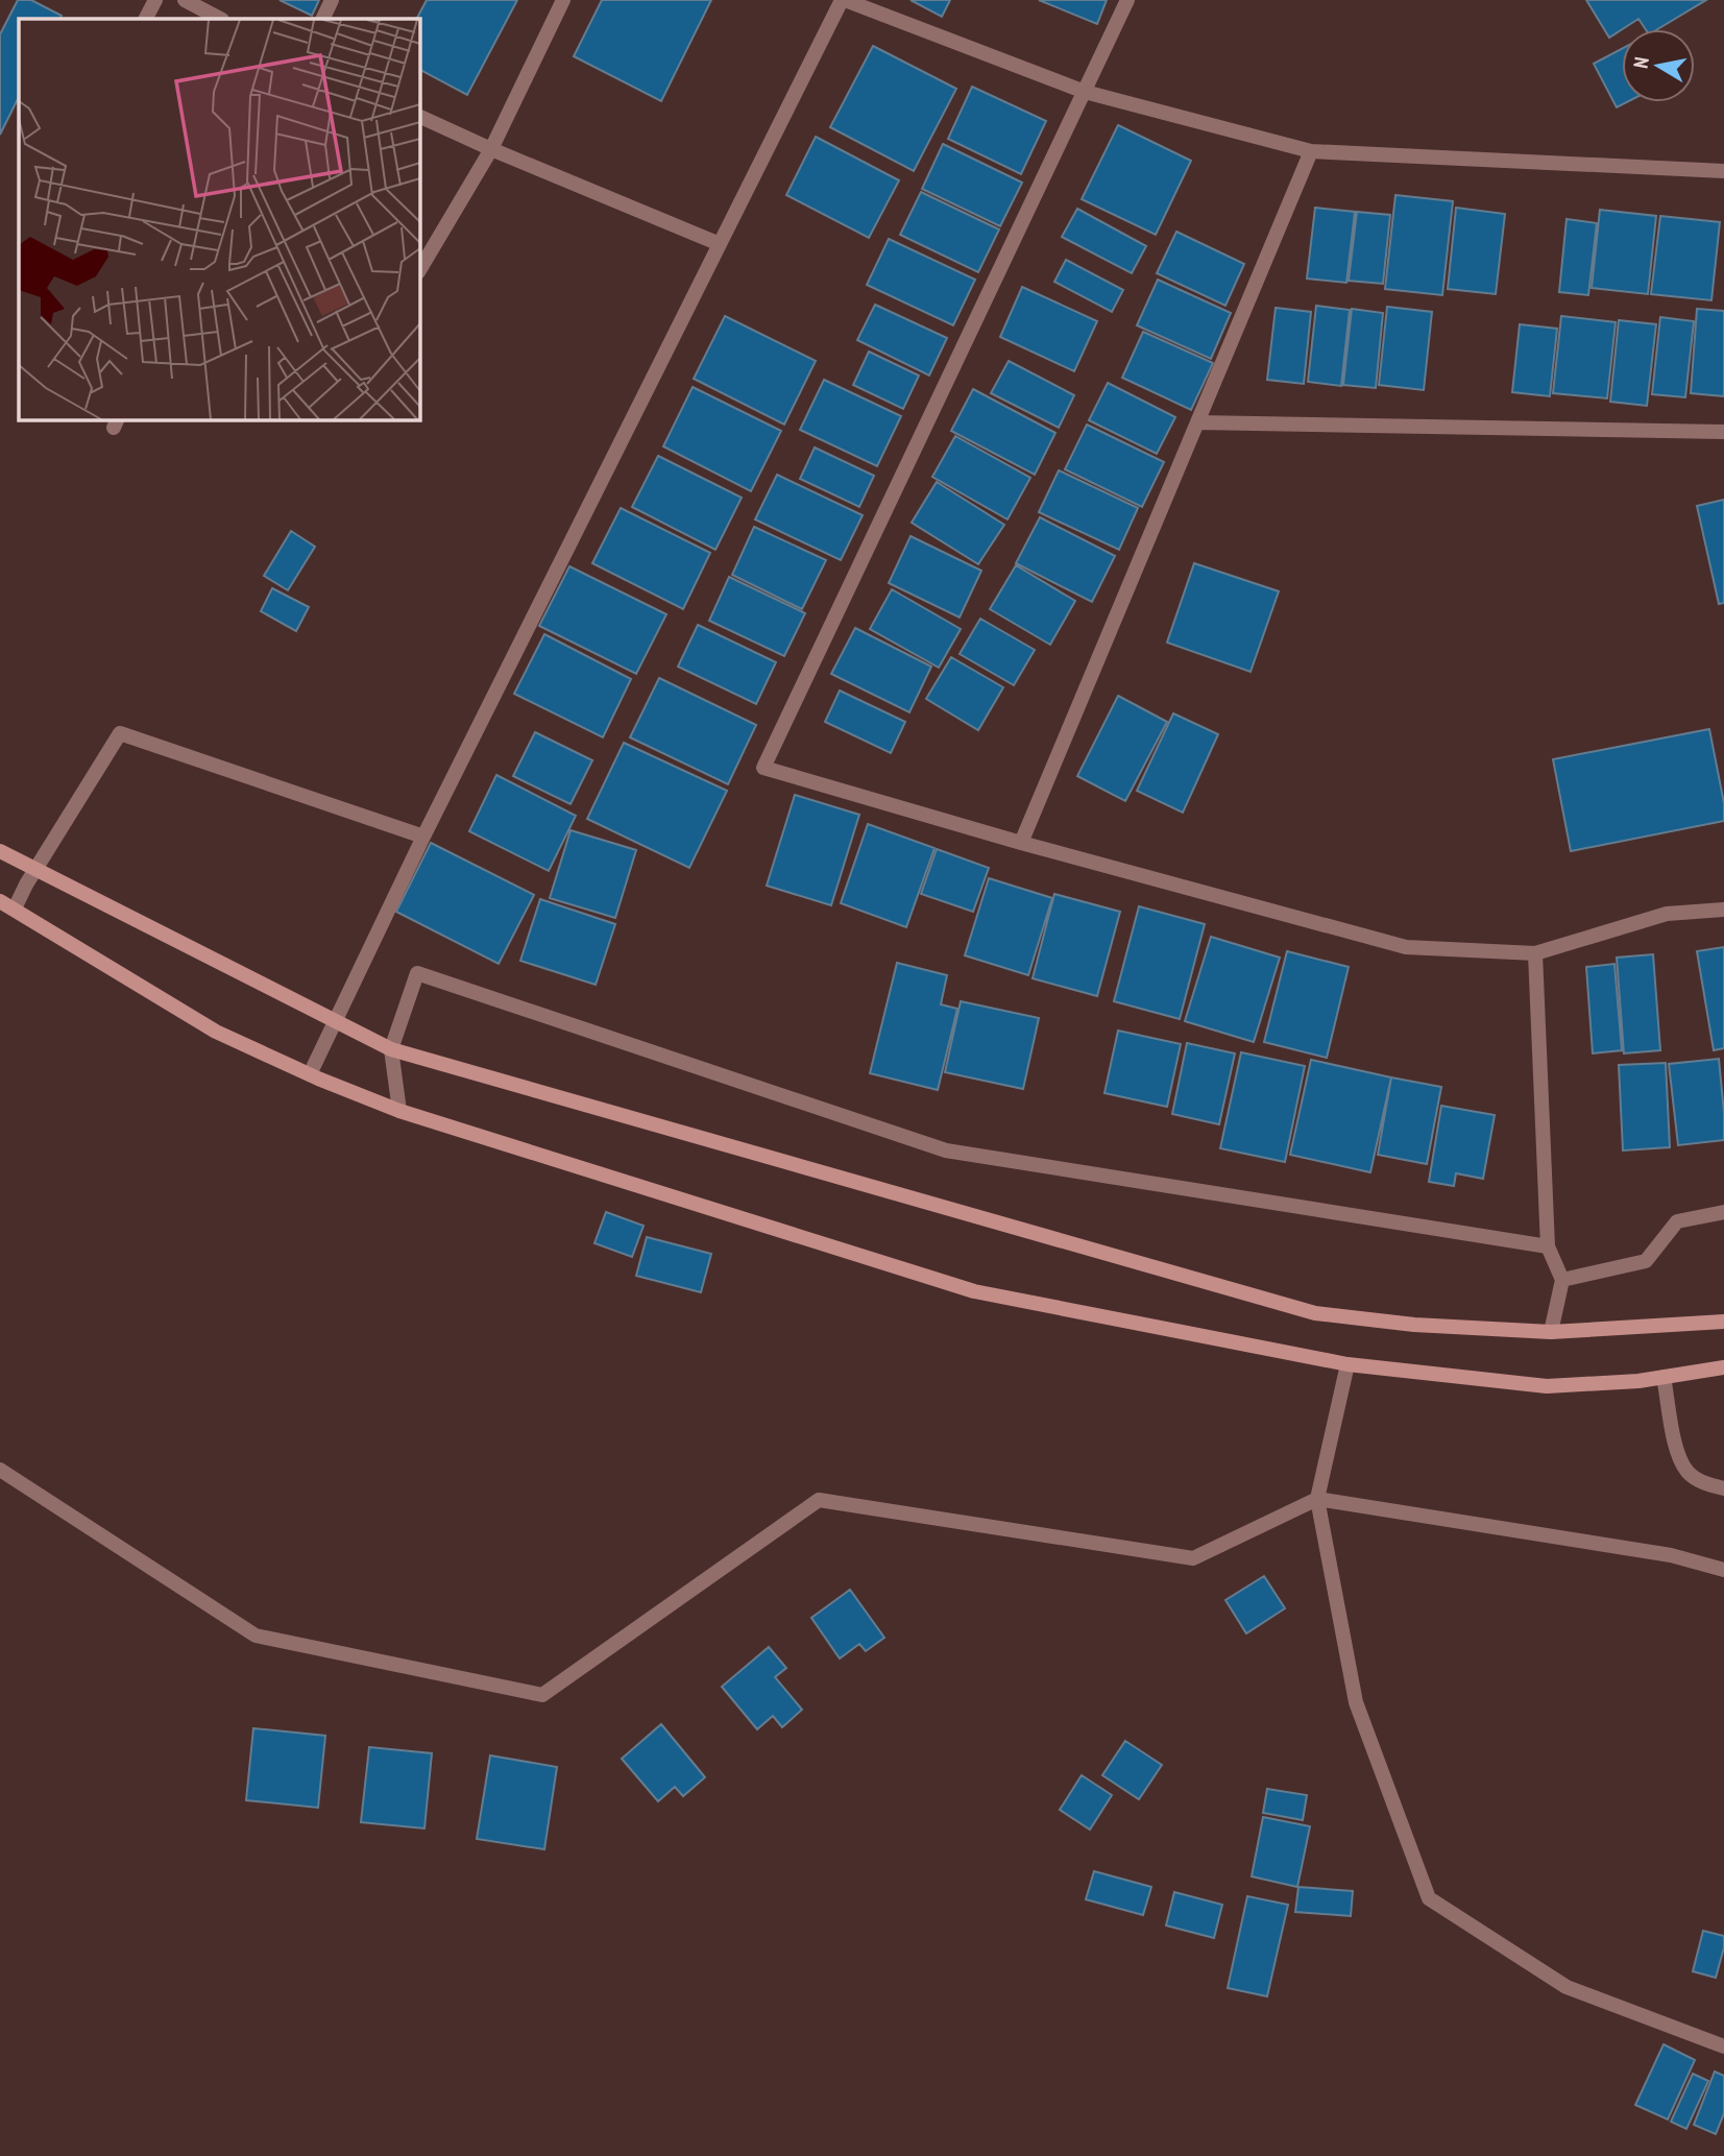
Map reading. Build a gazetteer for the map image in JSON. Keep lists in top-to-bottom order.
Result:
{
  "north": "left"
}
